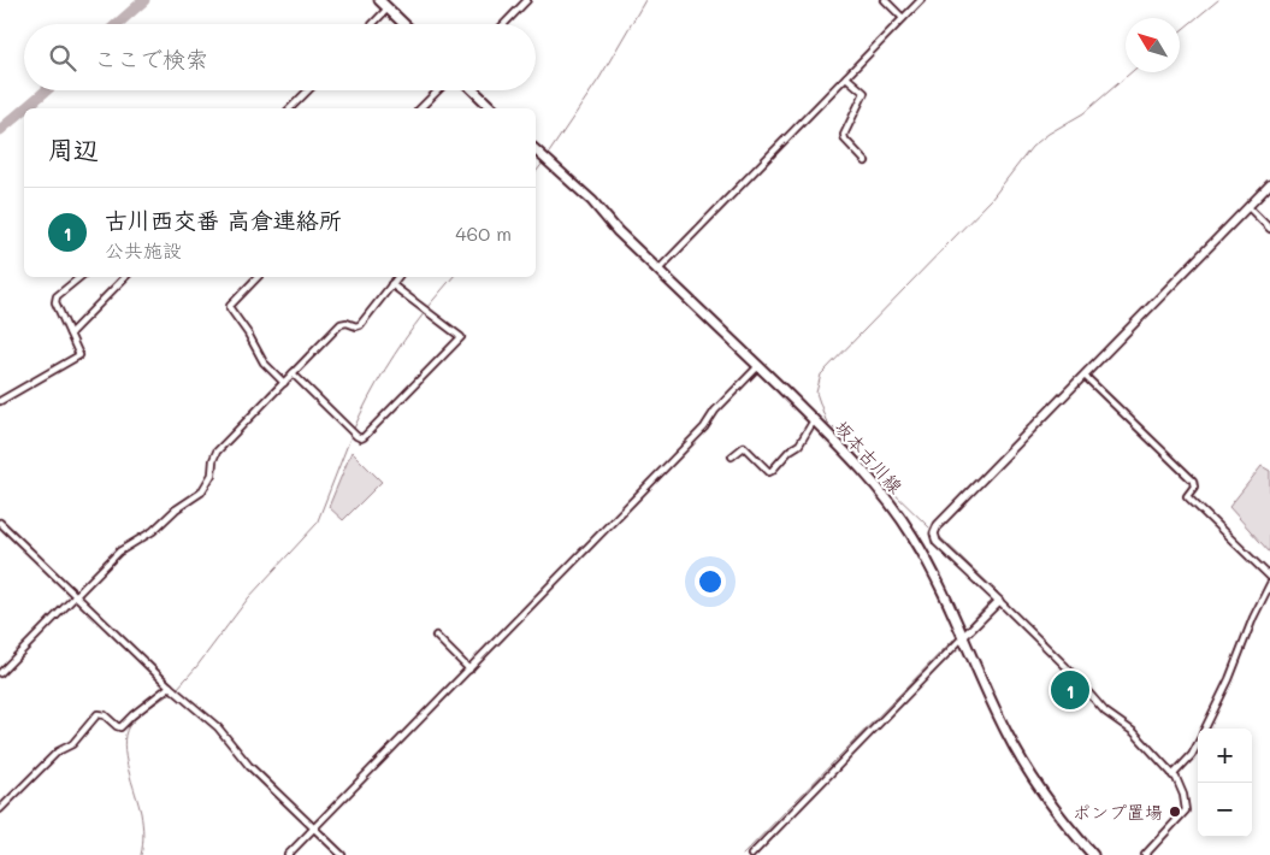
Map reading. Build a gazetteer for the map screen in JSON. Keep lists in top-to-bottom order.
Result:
{
  "streets": {
    "main road": ["坂本古川線"]
  },
  "places": ["ポンプ置場"],
  "north": "top left",
  "page": {
    "search": "ここで検索",
    "heading": "周辺",
    "list": [
      {
        "mark": "1",
        "name": "古川西交番 高倉連絡所",
        "note": "公共施設",
        "value": "460 m"
      }
    ],
    "pins": "1",
    "map_buttons": ["+", "−"]
  }
}
